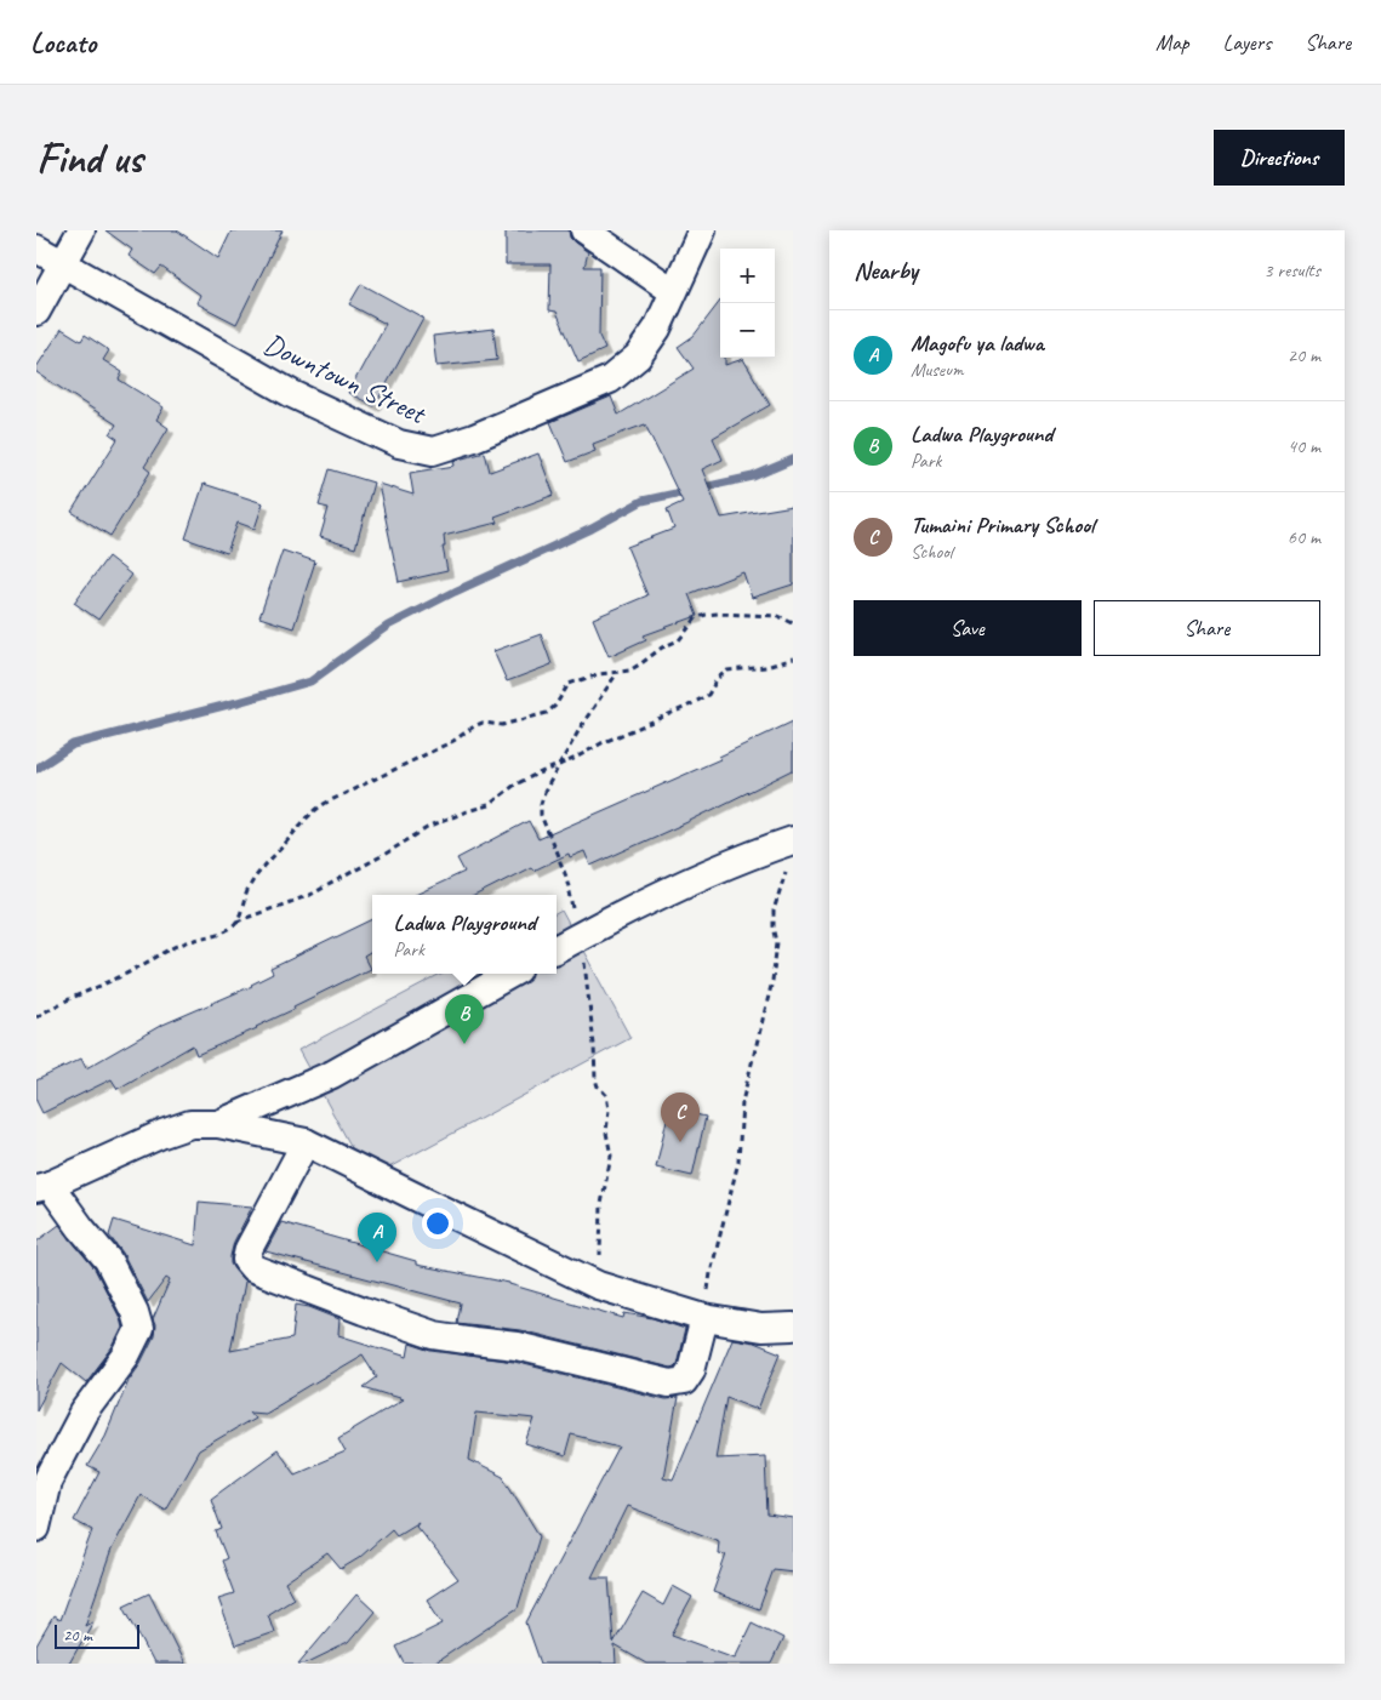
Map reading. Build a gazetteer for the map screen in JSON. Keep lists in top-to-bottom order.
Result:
{
  "streets": {
    "street": ["Downtown Street"]
  },
  "scale_bar": "20 m",
  "page": {
    "header": "Locato",
    "nav": ["Map", "Layers", "Share"],
    "buttons": [
      "Directions",
      ["Save", "Share"]
    ],
    "title": "Find us",
    "heading": ["Nearby", "3 results"],
    "map_buttons": ["+", "−"],
    "list": [
      {
        "mark": "A",
        "name": "Magofu ya ladwa",
        "note": "Museum",
        "value": "20 m"
      },
      {
        "mark": "B",
        "name": "Ladwa Playground",
        "note": "Park",
        "value": "40 m"
      },
      {
        "mark": "C",
        "name": "Tumaini Primary School",
        "note": "School",
        "value": "60 m"
      }
    ],
    "popup": ["Ladwa Playground", "Park"],
    "pins": ["B", "C", "A"],
    "scale": "20 m"
  }
}
